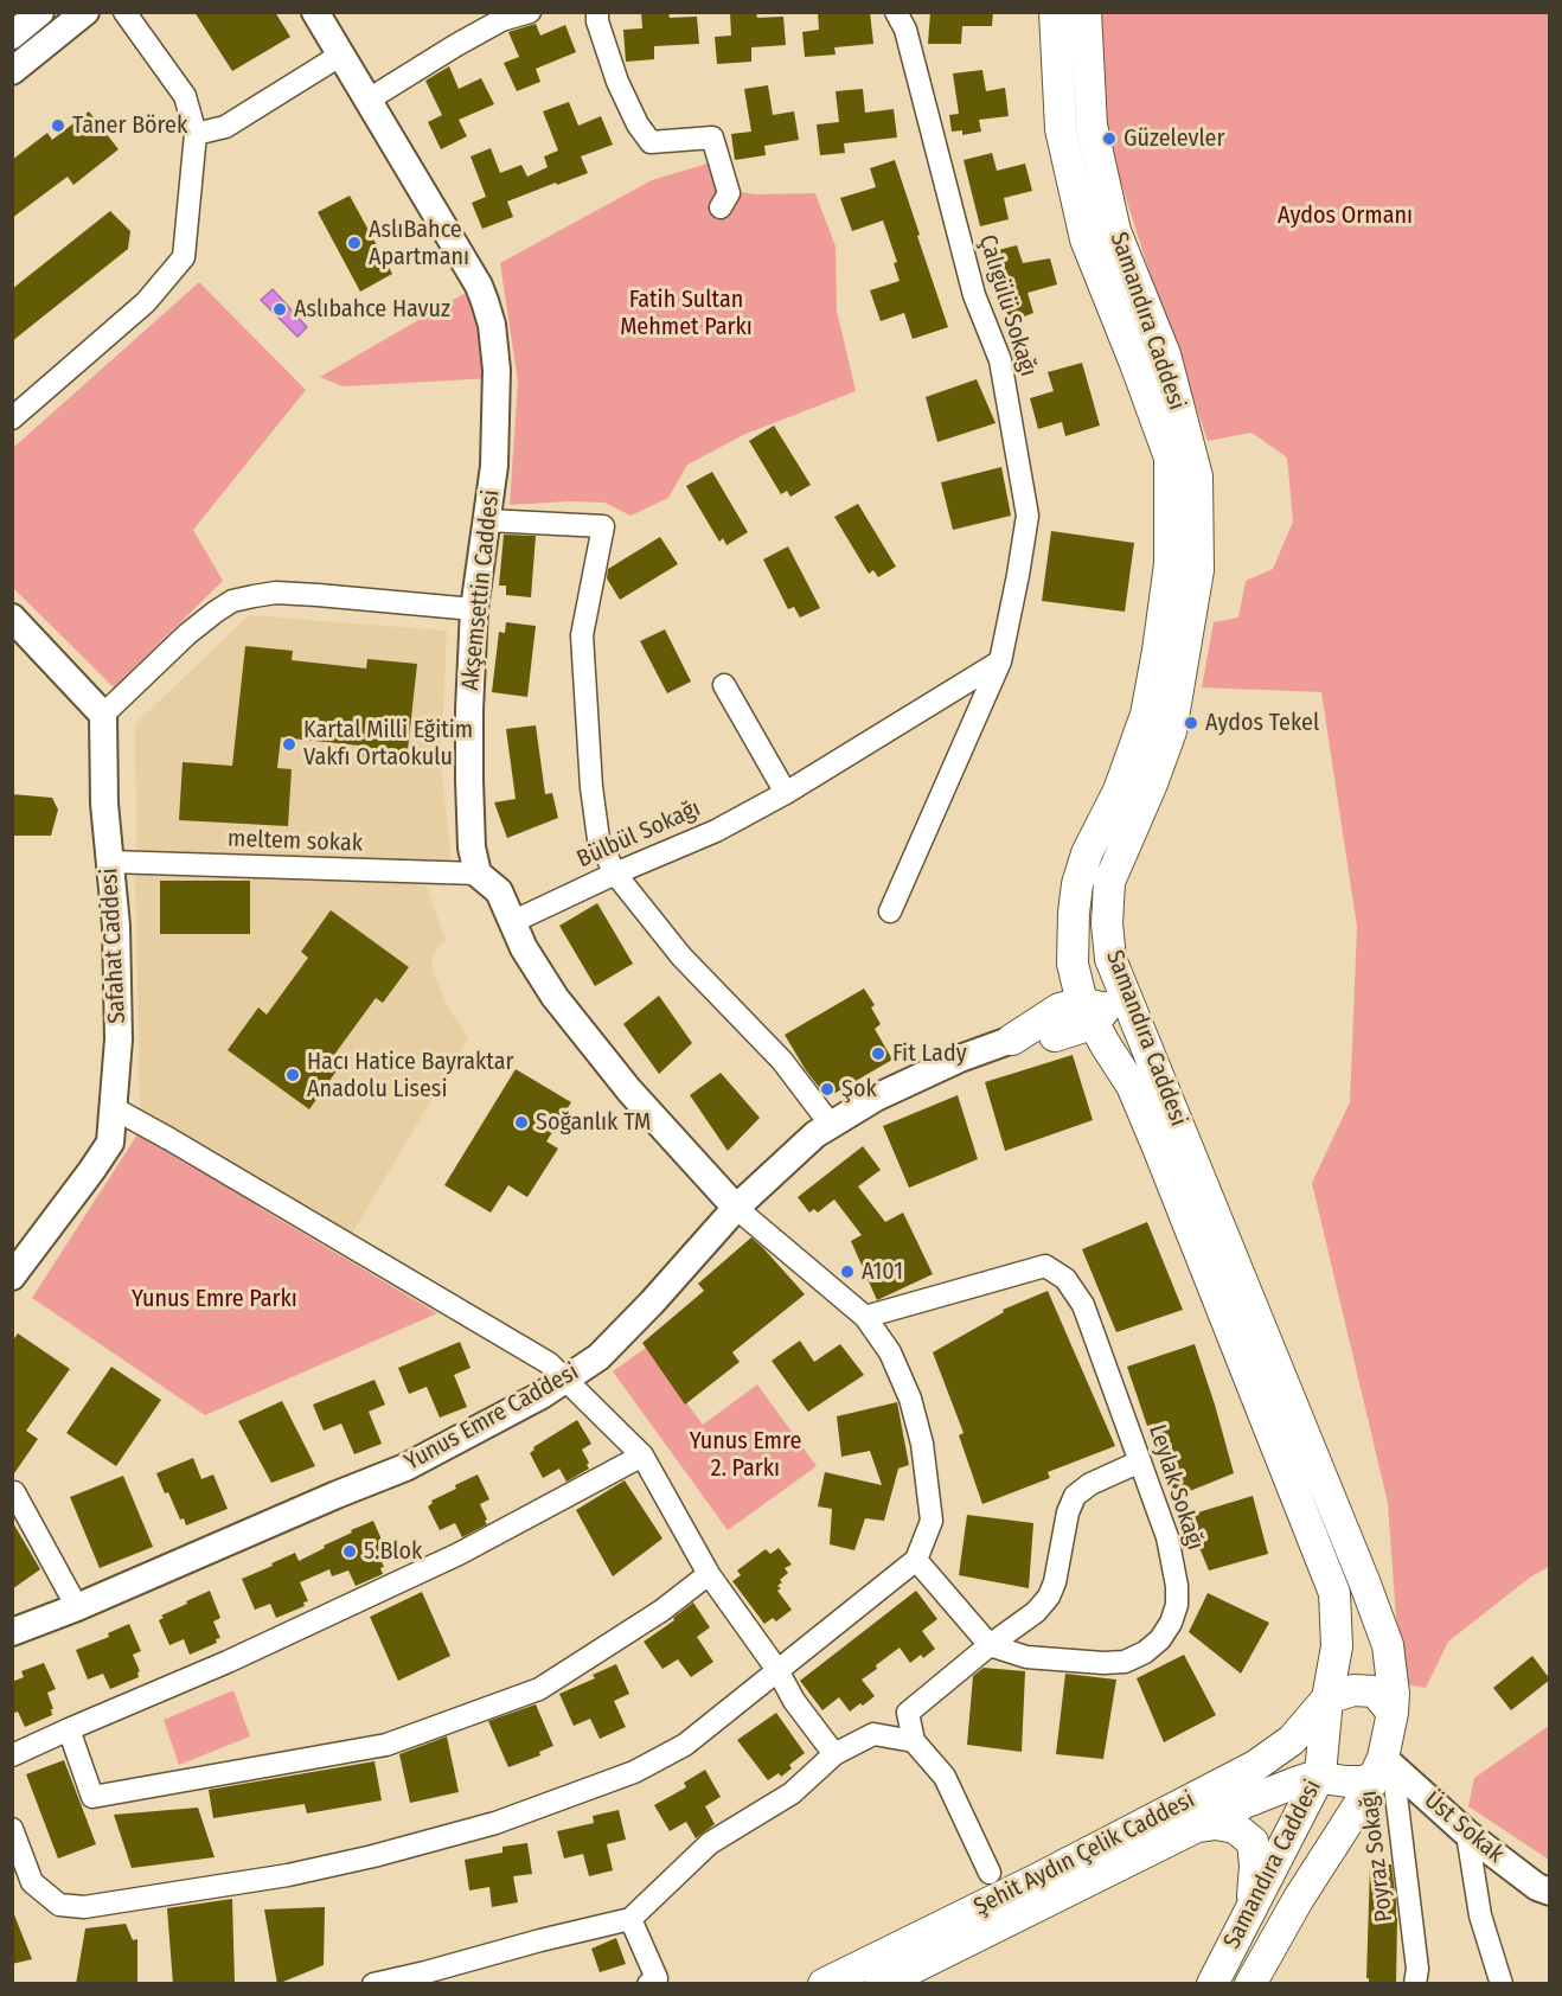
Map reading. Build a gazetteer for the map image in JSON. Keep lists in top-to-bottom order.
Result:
{
  "streets": {
    "main road": ["Samandıra Caddesi", "Şehit Aydın Çelik Caddesi"],
    "street": [
      "Çalıgülü Sokağı",
      "Akşemsettin Caddesi",
      "Bülbül Sokağı",
      "meltem sokak",
      "Safahat Caddesi",
      "Yunus Emre Caddesi",
      "Leylak Sokağı",
      "Üst Sokak",
      "Poyraz Sokağı"
    ]
  },
  "crossings": [
    ["Çalıgülü Sokağı", "Bülbül Sokağı"],
    ["Samandıra Caddesi", "Üst Sokak"],
    ["Samandıra Caddesi", "Şehit Aydın Çelik Caddesi"],
    ["Samandıra Caddesi", "Poyraz Sokağı"],
    ["Akşemsettin Caddesi", "meltem sokak"],
    ["meltem sokak", "Safahat Caddesi"],
    ["Üst Sokak", "Şehit Aydın Çelik Caddesi"],
    ["Üst Sokak", "Poyraz Sokağı"],
    ["Şehit Aydın Çelik Caddesi", "Poyraz Sokağı"]
  ],
  "parks": [
    "Aydos Ormanı",
    "Fatih Sultan Mehmet Parkı",
    "Yunus Emre Parkı",
    "Yunus Emre 2. Parkı"
  ],
  "places": [
    "Taner Börek",
    "Güzelevler",
    "AslıBahce Apartmanı",
    "Aslıbahce Havuz",
    "Aydos Tekel",
    "Kartal Milli Eğitim Vakfı Ortaokulu",
    "Fit Lady",
    "Hacı Hatice Bayraktar Anadolu Lisesi",
    "Şok",
    "Soğanlık TM",
    "A101",
    "5.Blok"
  ]
}
